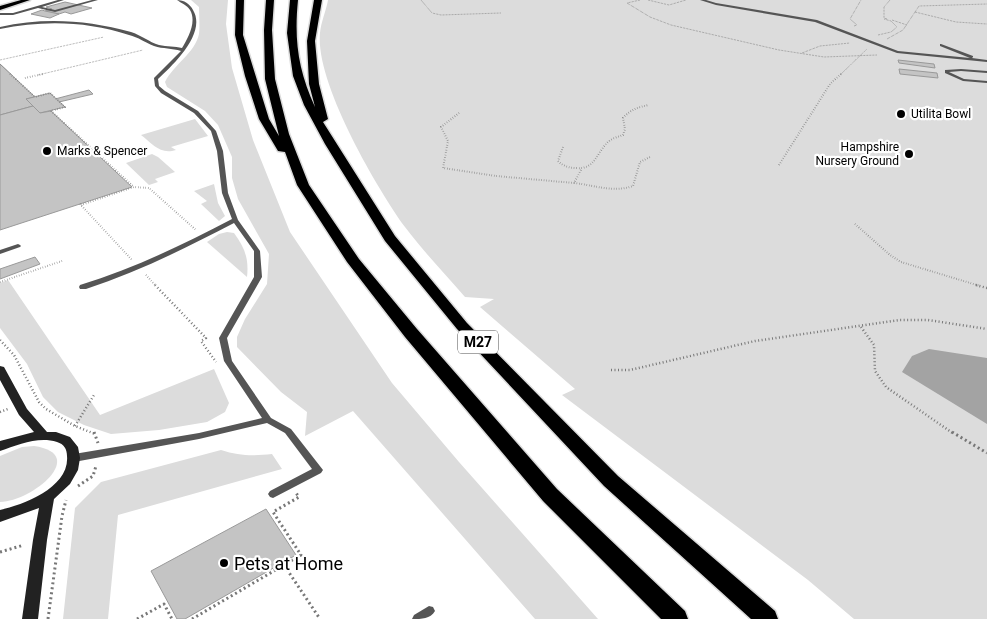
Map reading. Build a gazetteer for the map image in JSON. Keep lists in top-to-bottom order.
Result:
{
  "streets": {
    "highway": ["M27"]
  },
  "places": [
    "Utilita Bowl",
    "Marks & Spencer",
    "Hampshire Nursery Ground",
    "Pets at Home"
  ]
}
